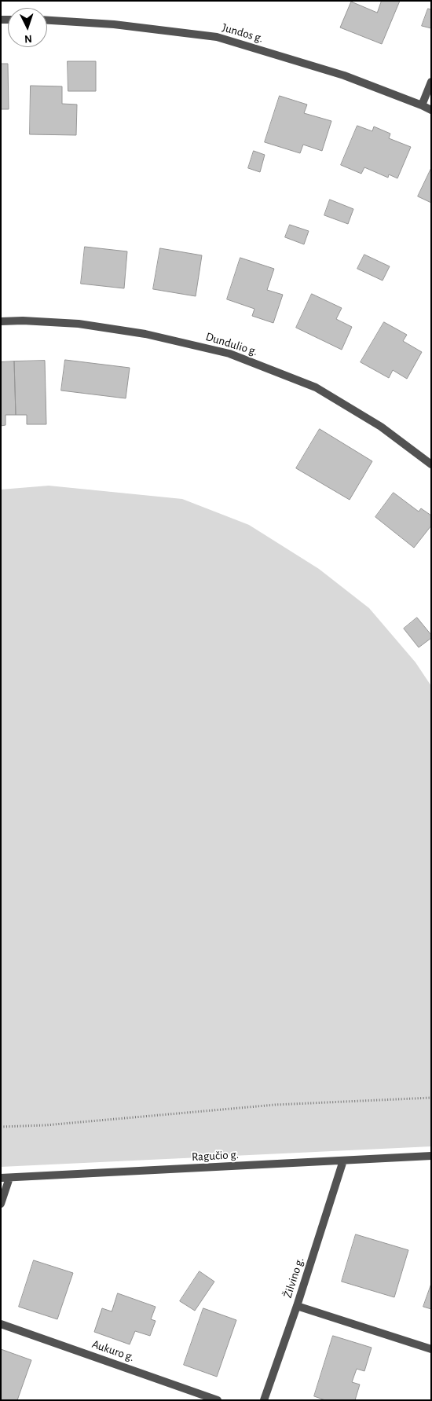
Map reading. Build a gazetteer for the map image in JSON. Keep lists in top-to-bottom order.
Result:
{
  "streets": {
    "street": [
      "Jundos g.",
      "Dundulio g.",
      "Ragučio g.",
      "Žilvino g.",
      "Aukuro g."
    ]
  },
  "crossings": [
    ["Ragučio g.", "Žilvino g."]
  ],
  "north": "bottom"
}
